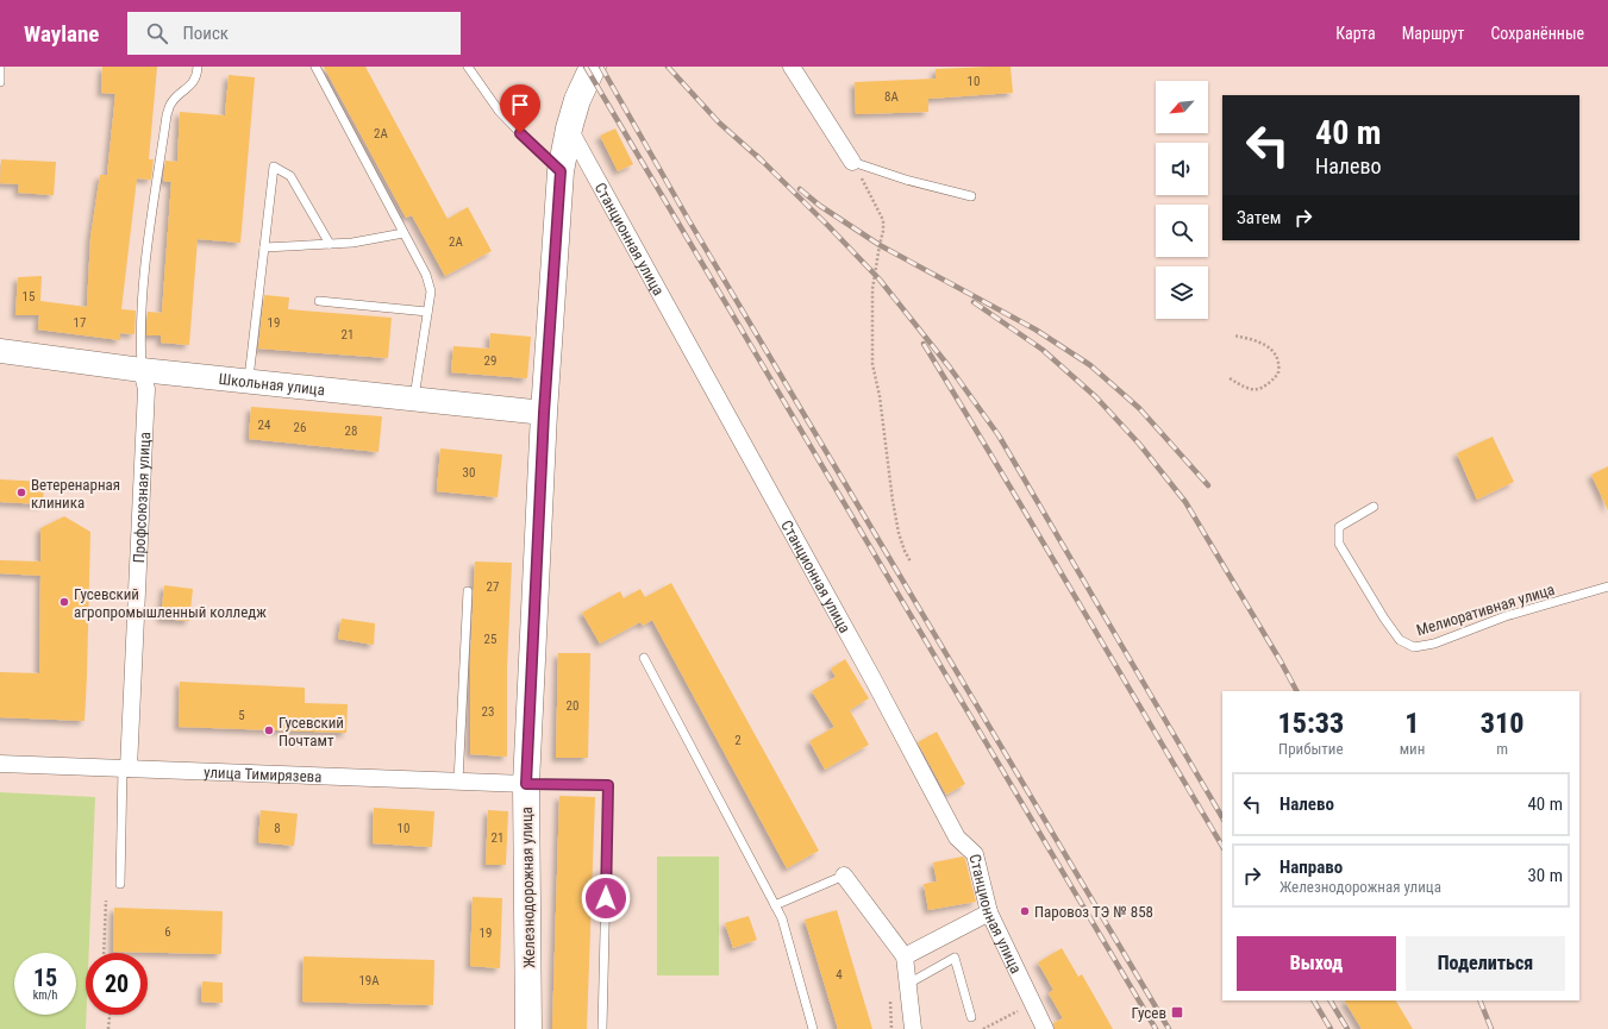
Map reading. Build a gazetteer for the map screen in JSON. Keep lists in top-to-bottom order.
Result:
{
  "streets": {
    "main road": ["Школьная улица", "Железнодорожная улица"],
    "street": ["Станционная улица", "Профсоюзная улица", "улица Тимирязева"],
    "lane": ["Мелиоративная улица"]
  },
  "crossings": [
    ["Станционная улица", "Железнодорожная улица"],
    ["Школьная улица", "Профсоюзная улица"],
    ["Школьная улица", "Железнодорожная улица"],
    ["Профсоюзная улица", "улица Тимирязева"],
    ["улица Тимирязева", "Железнодорожная улица"]
  ],
  "places": {
    "other": [
      "Ветеренарная клиника",
      "Гусевский агропромышленный колледж",
      "Гусевский Почтамт",
      "Паровоз ТЭ № 858"
    ],
    "transit": ["Гусев"]
  },
  "house_numbers": [
    "10",
    "8А",
    "2А",
    "2А",
    "15",
    "17",
    "19",
    "21",
    "29",
    "24",
    "26",
    "28",
    "30",
    "27",
    "25",
    "20",
    "23",
    "5",
    "2",
    "8",
    "10",
    "21",
    "6",
    "19",
    "4",
    "19А"
  ],
  "north": "bottom left",
  "page": {
    "header": "Waylane",
    "search": "Поиск",
    "nav": ["Карта", "Маршрут", "Сохранённые"],
    "turn": ["40 m", "Налево"],
    "then": "Затем",
    "eta": [
      "15:33",
      "Прибытие",
      "1",
      "мин",
      "310",
      "m"
    ],
    "list": [
      {
        "name": "Налево",
        "value": "40 m"
      },
      {
        "name": "Направо",
        "note": "Железнодорожная улица",
        "value": "30 m"
      }
    ],
    "buttons": ["Выход", "Поделиться"],
    "speed": "15 km/h",
    "limit": "20"
  }
}
